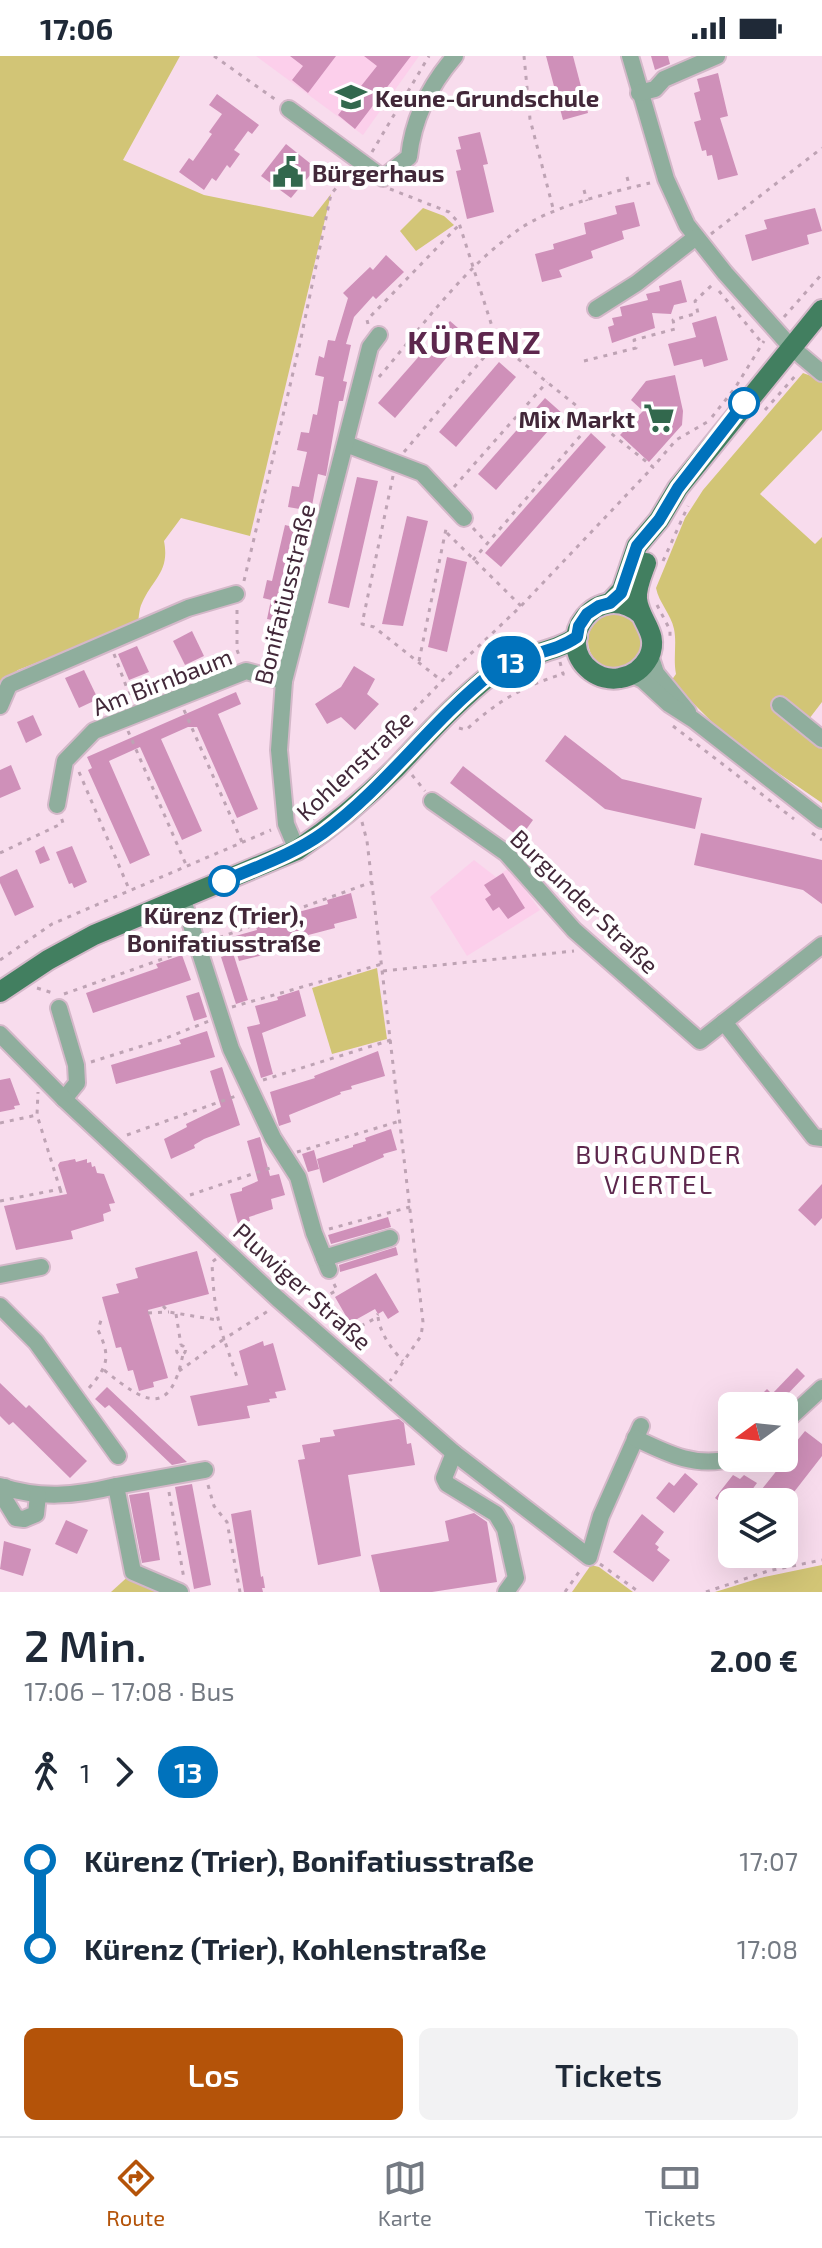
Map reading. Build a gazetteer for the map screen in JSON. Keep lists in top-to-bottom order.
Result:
{
  "streets": {
    "main road": ["Kohlenstraße"],
    "street": [
      "Bonifatiusstraße",
      "Am Birnbaum",
      "Burgunder Straße",
      "Pluwiger Straße"
    ]
  },
  "crossings": [
    ["Bonifatiusstraße", "Am Birnbaum"],
    ["Bonifatiusstraße", "Kohlenstraße"]
  ],
  "districts": ["KÜRENZ", "BURGUNDER VIERTEL"],
  "places": {
    "school or university": ["Keune-Grundschule"],
    "public building": ["Bürgerhaus"],
    "supermarket": ["Mix Markt"],
    "other": ["Kürenz (Trier), Bonifatiusstraße"]
  },
  "lines": ["bus line 13"],
  "north": "left",
  "page": {
    "status": "17:06",
    "on_map": "13",
    "heading": ["2 Min.", "17:06 – 17:08 · Bus", "2.00 €"],
    "legs": ["1", "13"],
    "list": [
      {
        "name": "Kürenz (Trier), Bonifatiusstraße",
        "value": "17:07"
      },
      {
        "name": "Kürenz (Trier), Kohlenstraße",
        "value": "17:08"
      }
    ],
    "buttons": ["Los", "Tickets"],
    "tabs": ["Route", "Karte", "Tickets"]
  }
}
